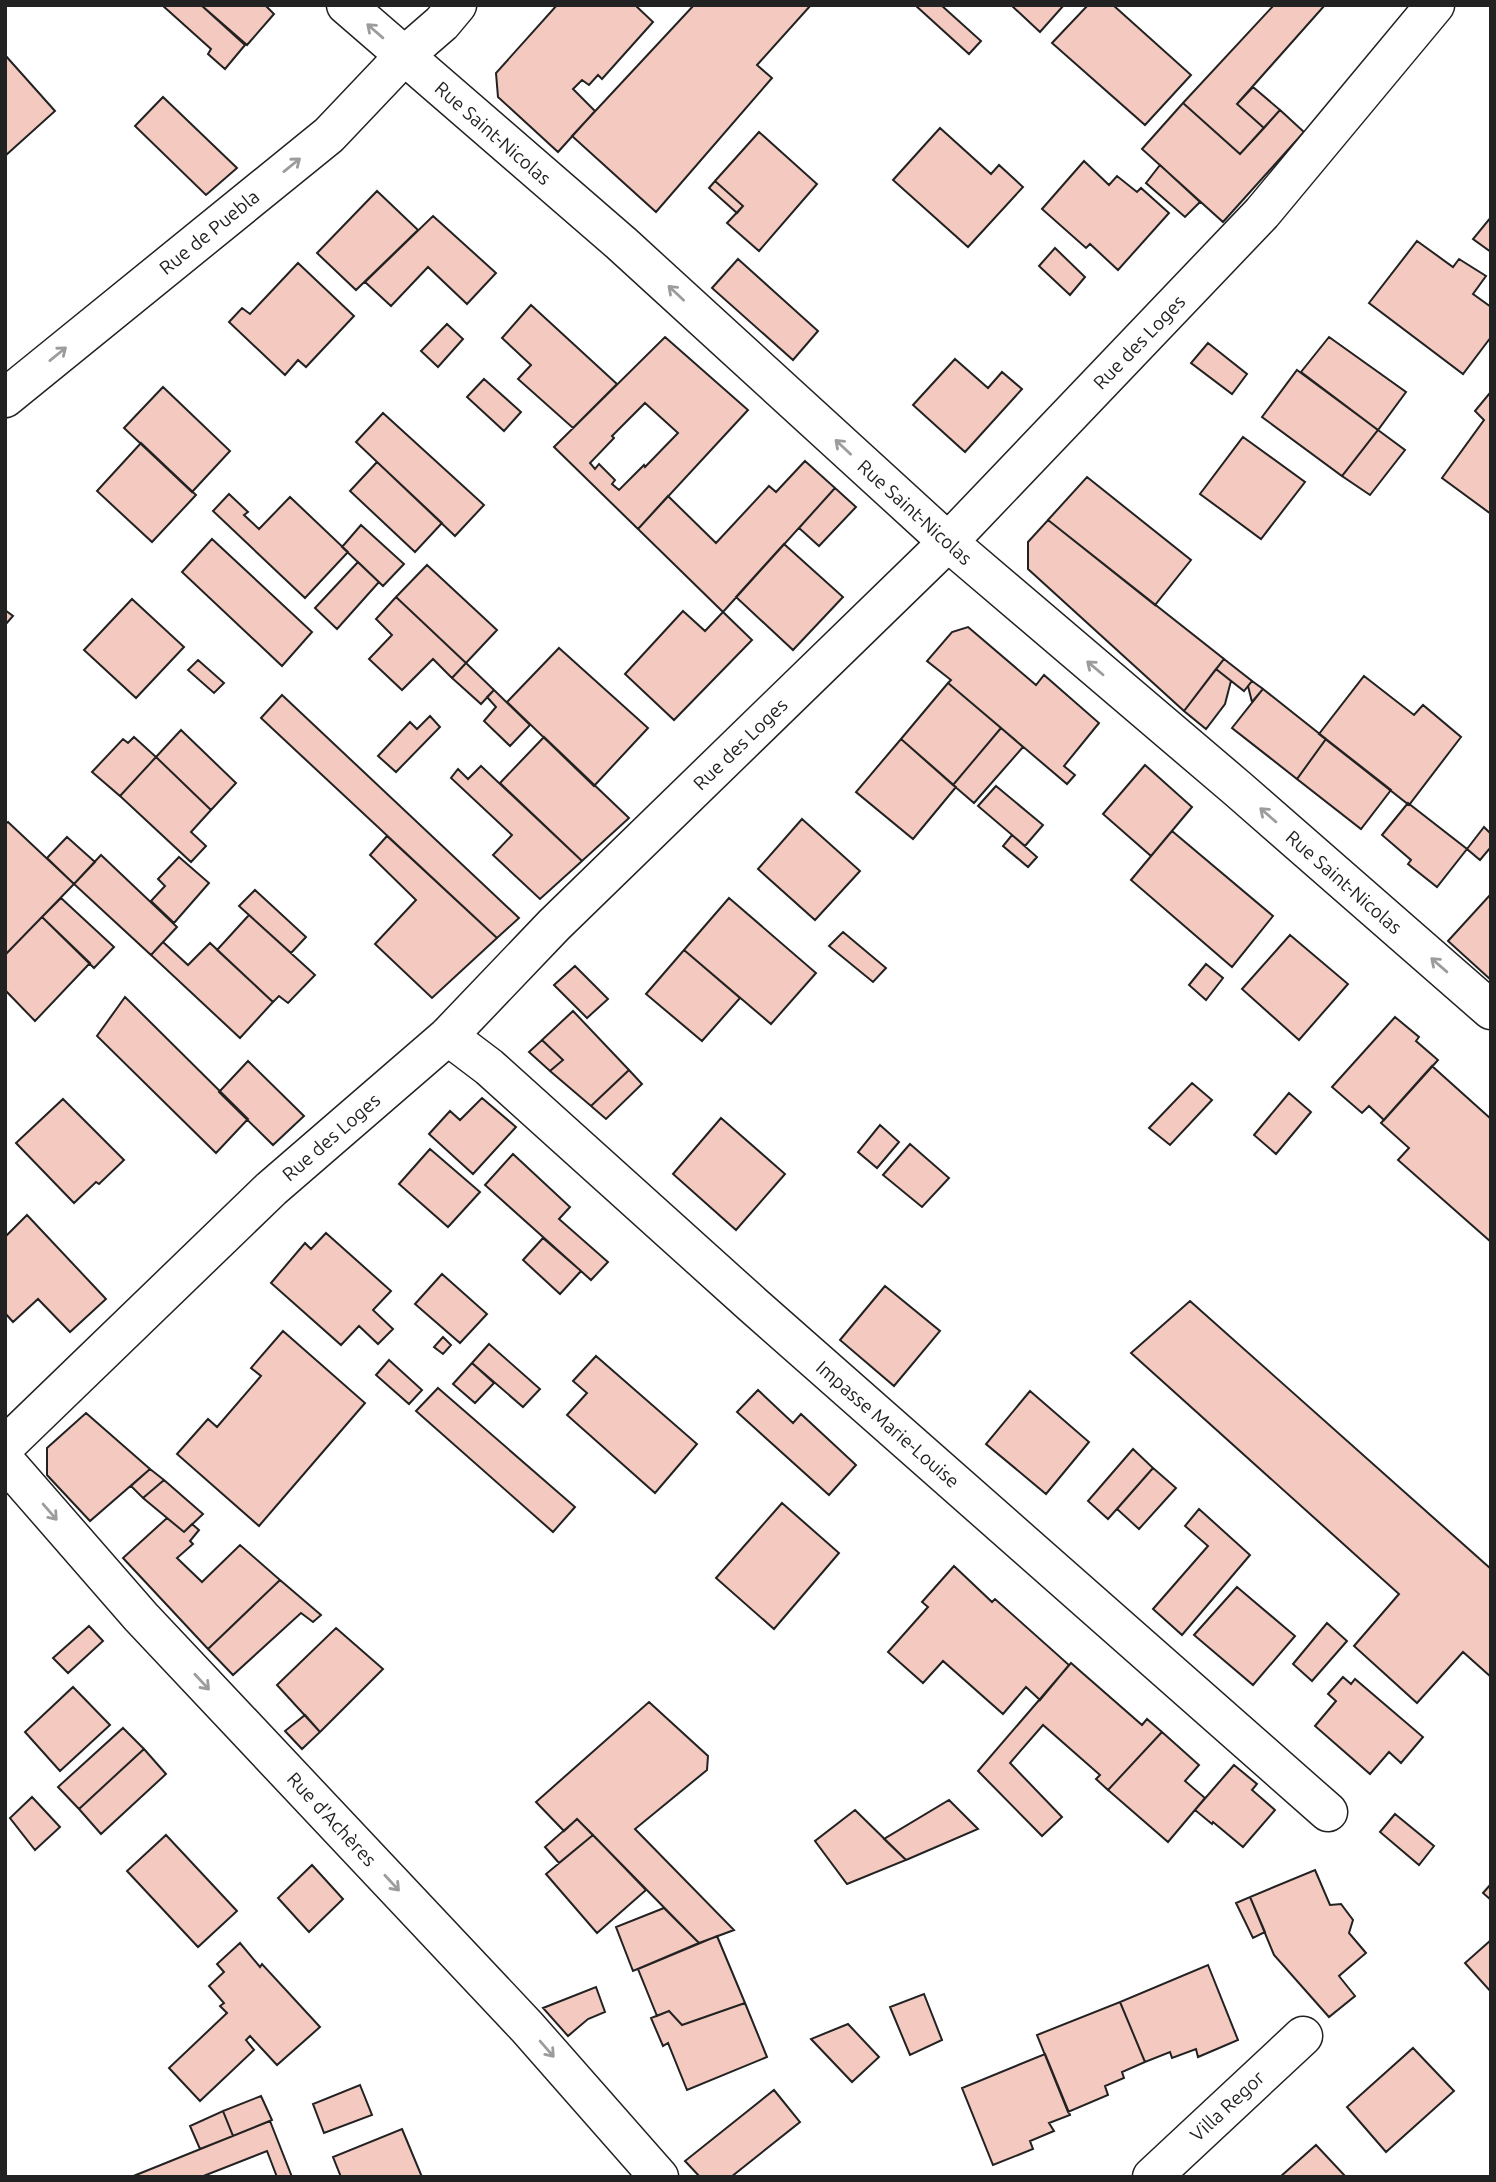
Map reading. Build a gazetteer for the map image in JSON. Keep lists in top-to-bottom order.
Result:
{
  "streets": {
    "street": [
      "Rue Saint-Nicolas",
      "Rue de Puebla",
      "Rue des Loges",
      "Impasse Marie-Louise",
      "Rue d'Achères",
      "Villa Regor"
    ]
  },
  "crossings": [
    ["Rue Saint-Nicolas", "Rue de Puebla"],
    ["Rue Saint-Nicolas", "Rue des Loges"],
    ["Rue des Loges", "Impasse Marie-Louise"]
  ],
  "one_way": ["Rue Saint-Nicolas", "Rue de Puebla", "Rue d'Achères"]
}
